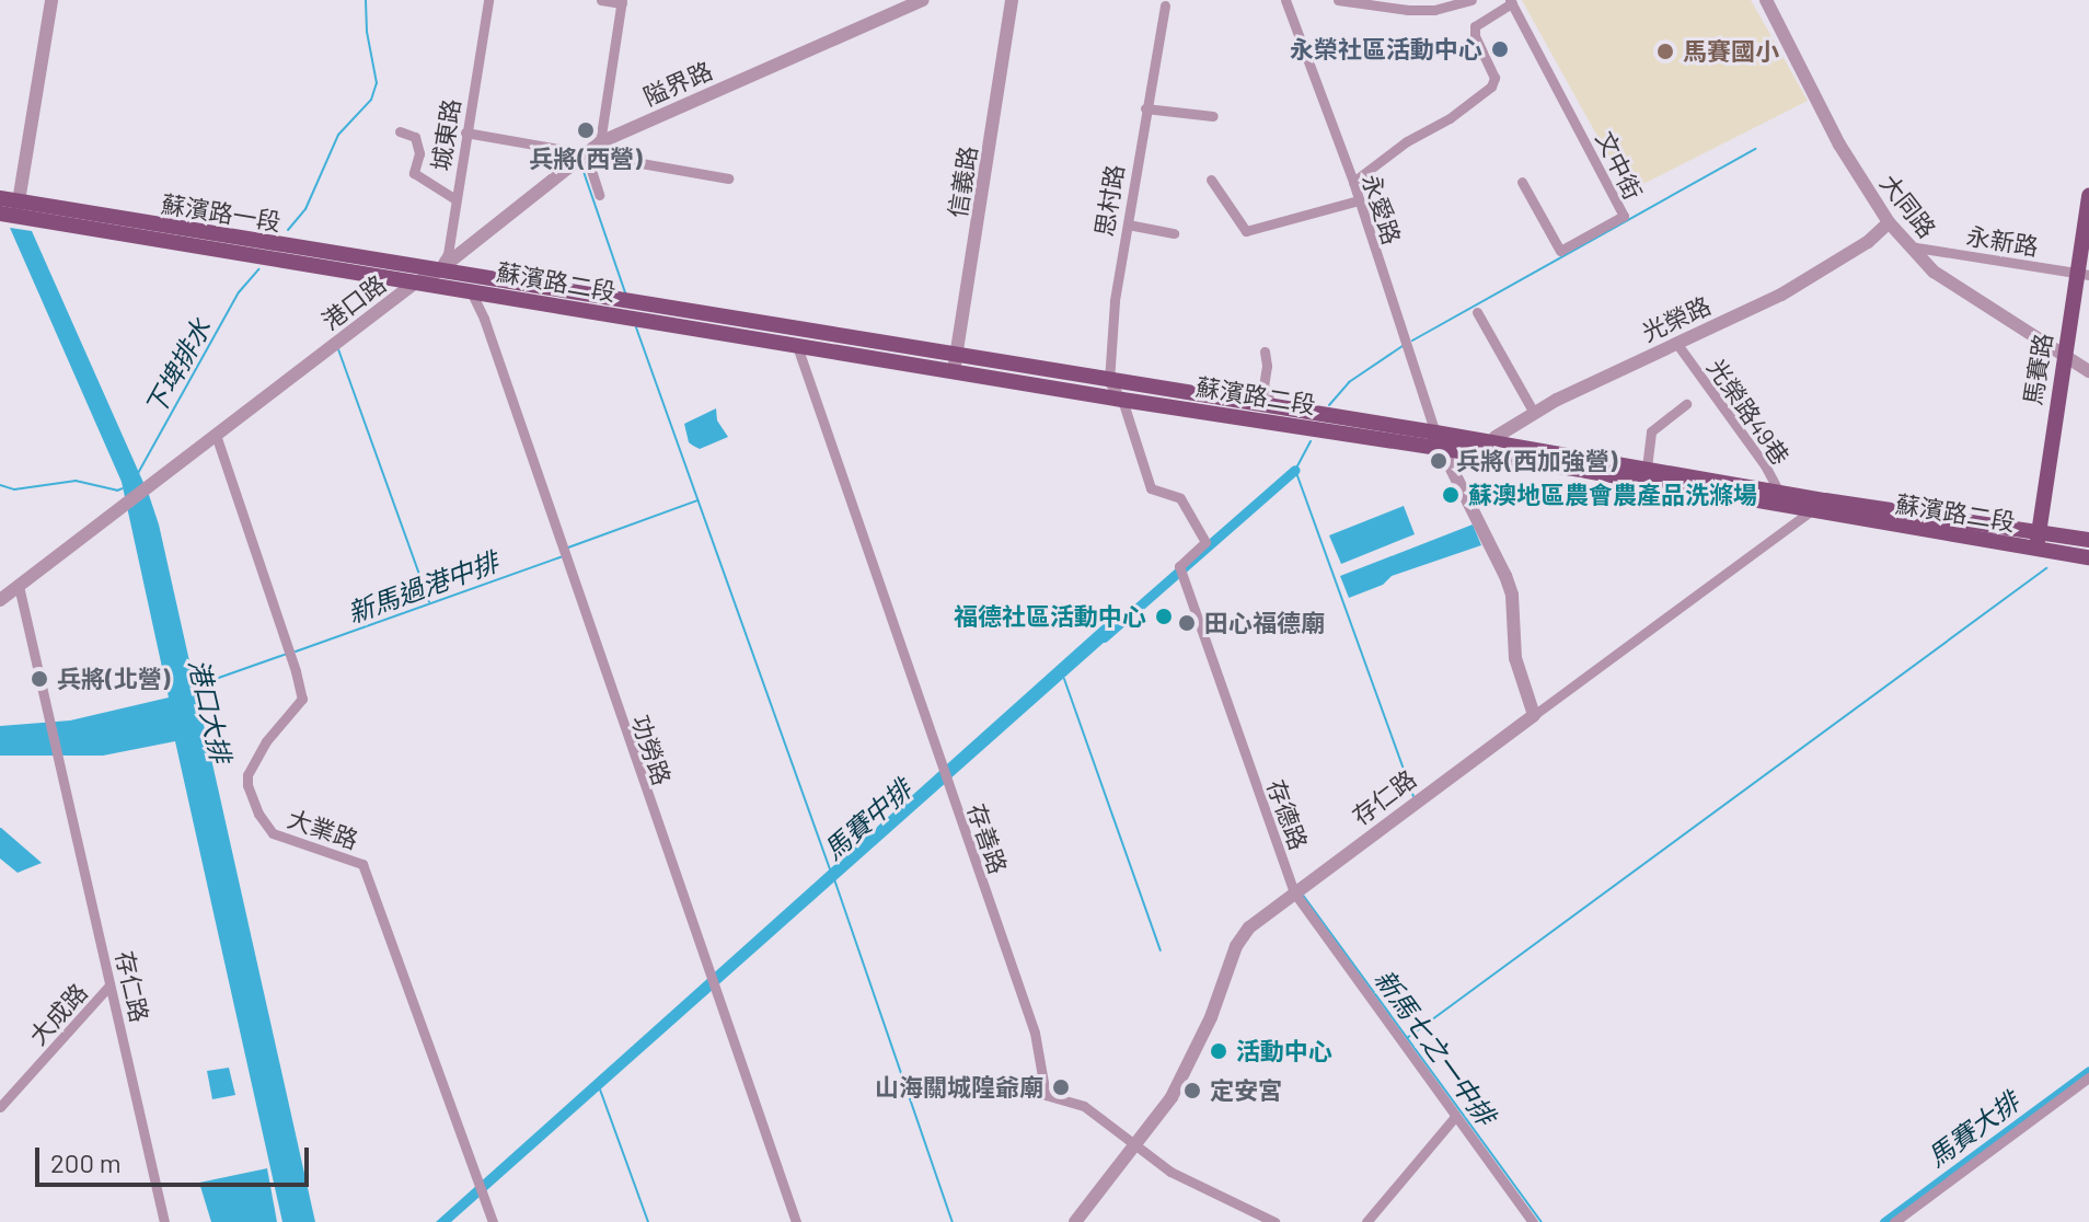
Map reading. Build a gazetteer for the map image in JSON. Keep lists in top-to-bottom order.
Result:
{
  "streets": {
    "main road": ["蘇濱路一段", "蘇濱路二段", "馬賽路"],
    "street": [
      "隘界路",
      "城東路",
      "文中街",
      "信義路",
      "思村路",
      "大同路",
      "永愛路",
      "永新路",
      "港口路",
      "光榮路",
      "光榮路49巷",
      "功勞路",
      "存仁路",
      "存德路",
      "大業路",
      "存善路",
      "大成路"
    ]
  },
  "crossings": [
    ["隘界路", "港口路"],
    ["城東路", "蘇濱路一段"],
    ["城東路", "蘇濱路二段"],
    ["城東路", "港口路"],
    ["信義路", "蘇濱路二段"],
    ["思村路", "蘇濱路二段"],
    ["大同路", "永新路"],
    ["大同路", "光榮路"],
    ["大同路", "馬賽路"],
    ["永愛路", "蘇濱路二段"],
    ["蘇濱路一段", "蘇濱路二段"],
    ["蘇濱路一段", "港口路"],
    ["永新路", "馬賽路"],
    ["蘇濱路二段", "港口路"],
    ["蘇濱路二段", "光榮路"],
    ["蘇濱路二段", "馬賽路"],
    ["蘇濱路二段", "光榮路49巷"],
    ["蘇濱路二段", "功勞路"],
    ["蘇濱路二段", "存仁路"],
    ["蘇濱路二段", "存德路"],
    ["蘇濱路二段", "存善路"],
    ["港口路", "存仁路"],
    ["港口路", "大業路"],
    ["光榮路", "光榮路49巷"],
    ["存仁路", "存德路"],
    ["存仁路", "存善路"],
    ["存仁路", "大成路"]
  ],
  "water": [
    "下埤排水",
    "新馬過港中排",
    "港口大排",
    "馬賽中排",
    "新馬七之一中排",
    "馬賽大排"
  ],
  "places": [
    "永榮社區活動中心",
    "馬賽國小",
    "兵將(西營)",
    "兵將(西加強營)",
    "蘇澳地區農會農產品洗滌場",
    "福德社區活動中心",
    "田心福德廟",
    "兵將(北營)",
    "活動中心",
    "山海關城隍爺廟",
    "定安宮"
  ],
  "scale_bar": "200 m"
}
